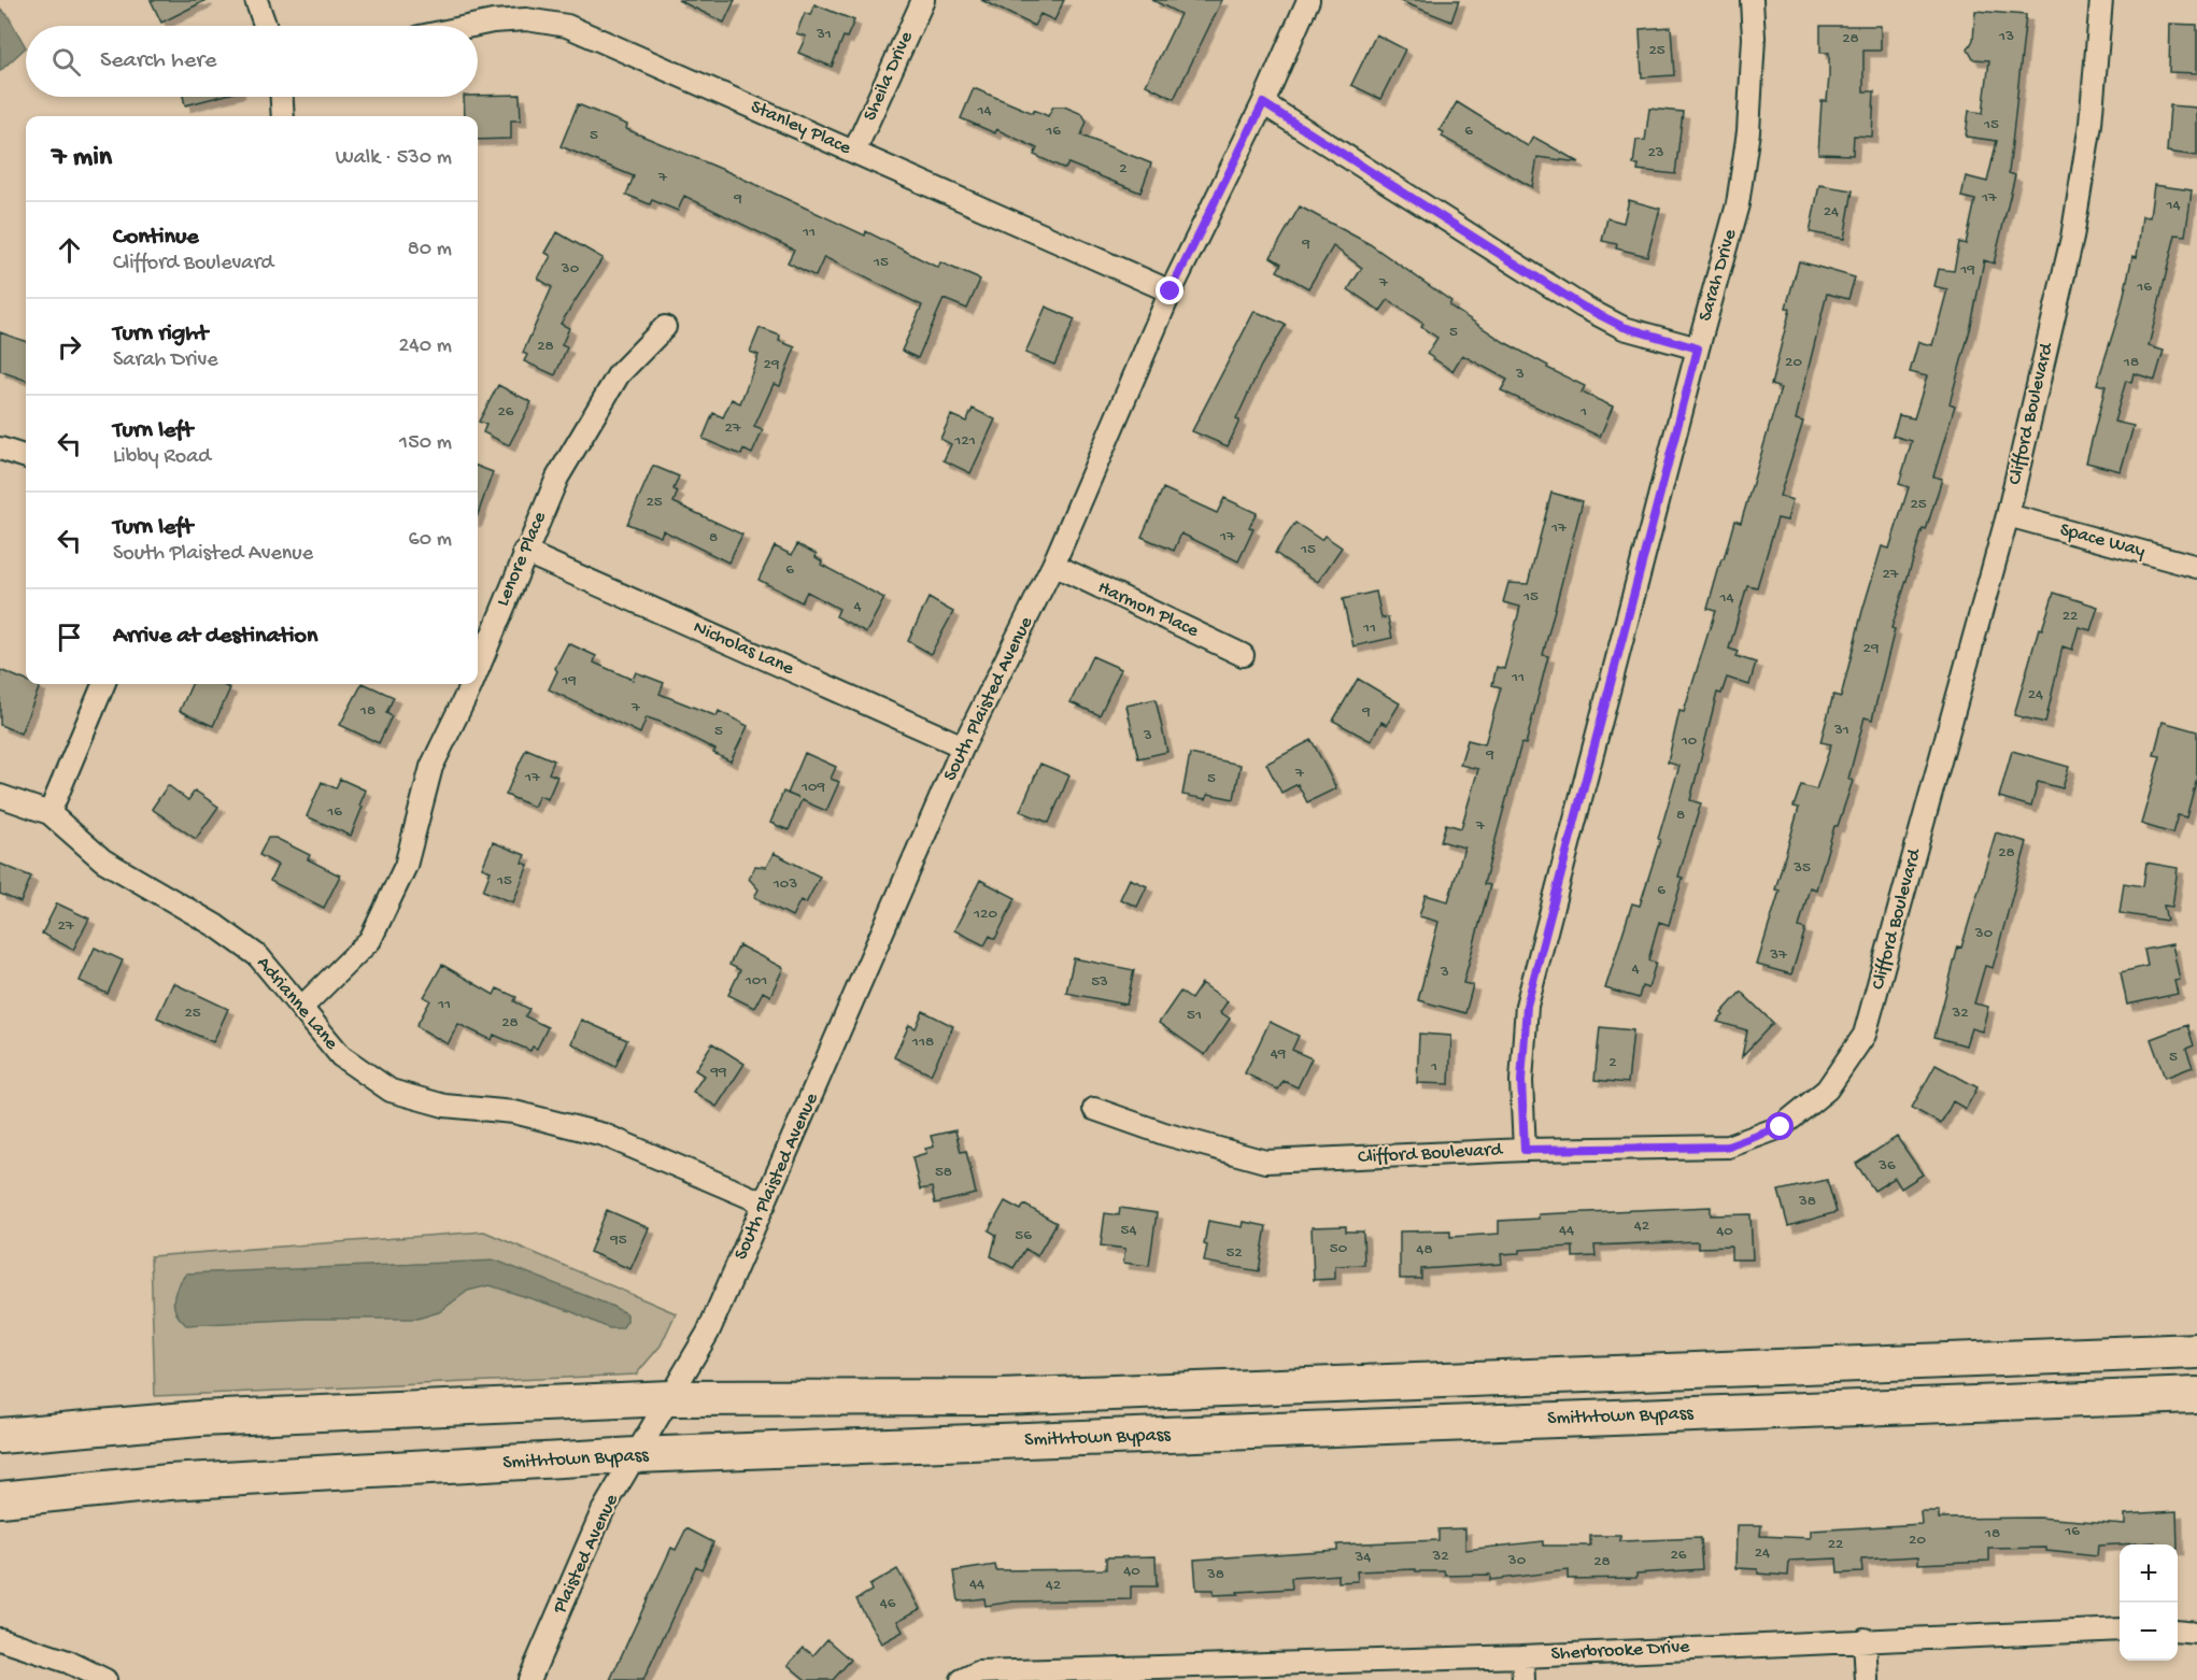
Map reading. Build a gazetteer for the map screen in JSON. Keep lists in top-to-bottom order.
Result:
{
  "streets": {
    "highway": ["Smithtown Bypass"],
    "street": [
      "Sheila Drive",
      "Stanley Place",
      "Sarah Drive",
      "Clifford Boulevard",
      "Space Way",
      "Lenore Place",
      "Harmon Place",
      "Nicholas Lane",
      "South Plaisted Avenue",
      "Adrianne Lane",
      "Plaisted Avenue",
      "Sherbrooke Drive"
    ]
  },
  "crossings": [
    ["Sheila Drive", "Stanley Place"],
    ["Stanley Place", "South Plaisted Avenue"],
    ["Sarah Drive", "Clifford Boulevard"],
    ["Clifford Boulevard", "Space Way"],
    ["Lenore Place", "Nicholas Lane"],
    ["Lenore Place", "Adrianne Lane"],
    ["Harmon Place", "South Plaisted Avenue"],
    ["Nicholas Lane", "South Plaisted Avenue"],
    ["South Plaisted Avenue", "Adrianne Lane"],
    ["South Plaisted Avenue", "Plaisted Avenue"],
    ["Smithtown Bypass", "Plaisted Avenue"]
  ],
  "house_numbers": [
    "31",
    "13",
    "28",
    "25",
    "14",
    "15",
    "16",
    "6",
    "5",
    "23",
    "2",
    "7",
    "17",
    "9",
    "14",
    "24",
    "11",
    "9",
    "15",
    "30",
    "19",
    "7",
    "16",
    "5",
    "28",
    "20",
    "18",
    "29",
    "3",
    "26",
    "1",
    "27",
    "121",
    "25",
    "25",
    "17",
    "17",
    "8",
    "15",
    "6",
    "27",
    "15",
    "14",
    "4",
    "22",
    "11",
    "29",
    "11",
    "19",
    "24",
    "7",
    "18",
    "9",
    "31",
    "5",
    "3",
    "10",
    "9",
    "7",
    "17",
    "5",
    "109",
    "16",
    "8",
    "7",
    "28",
    "35",
    "15",
    "103",
    "6",
    "120",
    "27",
    "30",
    "37",
    "4",
    "3",
    "101",
    "53",
    "11",
    "25",
    "32",
    "51",
    "28",
    "118",
    "49",
    "5",
    "2",
    "1",
    "99",
    "36",
    "58",
    "38",
    "42",
    "54",
    "44",
    "40",
    "56",
    "95",
    "50",
    "48",
    "52",
    "16",
    "18",
    "20",
    "22",
    "24",
    "26",
    "32",
    "34",
    "30",
    "28",
    "40",
    "38",
    "44",
    "42",
    "46"
  ],
  "page": {
    "search": "Search here",
    "heading": ["7 min", "Walk · 530 m"],
    "list": [
      ["Continue", "Clifford Boulevard", "80 m"],
      ["Turn right", "Sarah Drive", "240 m"],
      ["Turn left", "Libby Road", "150 m"],
      ["Turn left", "South Plaisted Avenue", "60 m"],
      "Arrive at destination"
    ],
    "map_buttons": ["+", "−"]
  }
}
